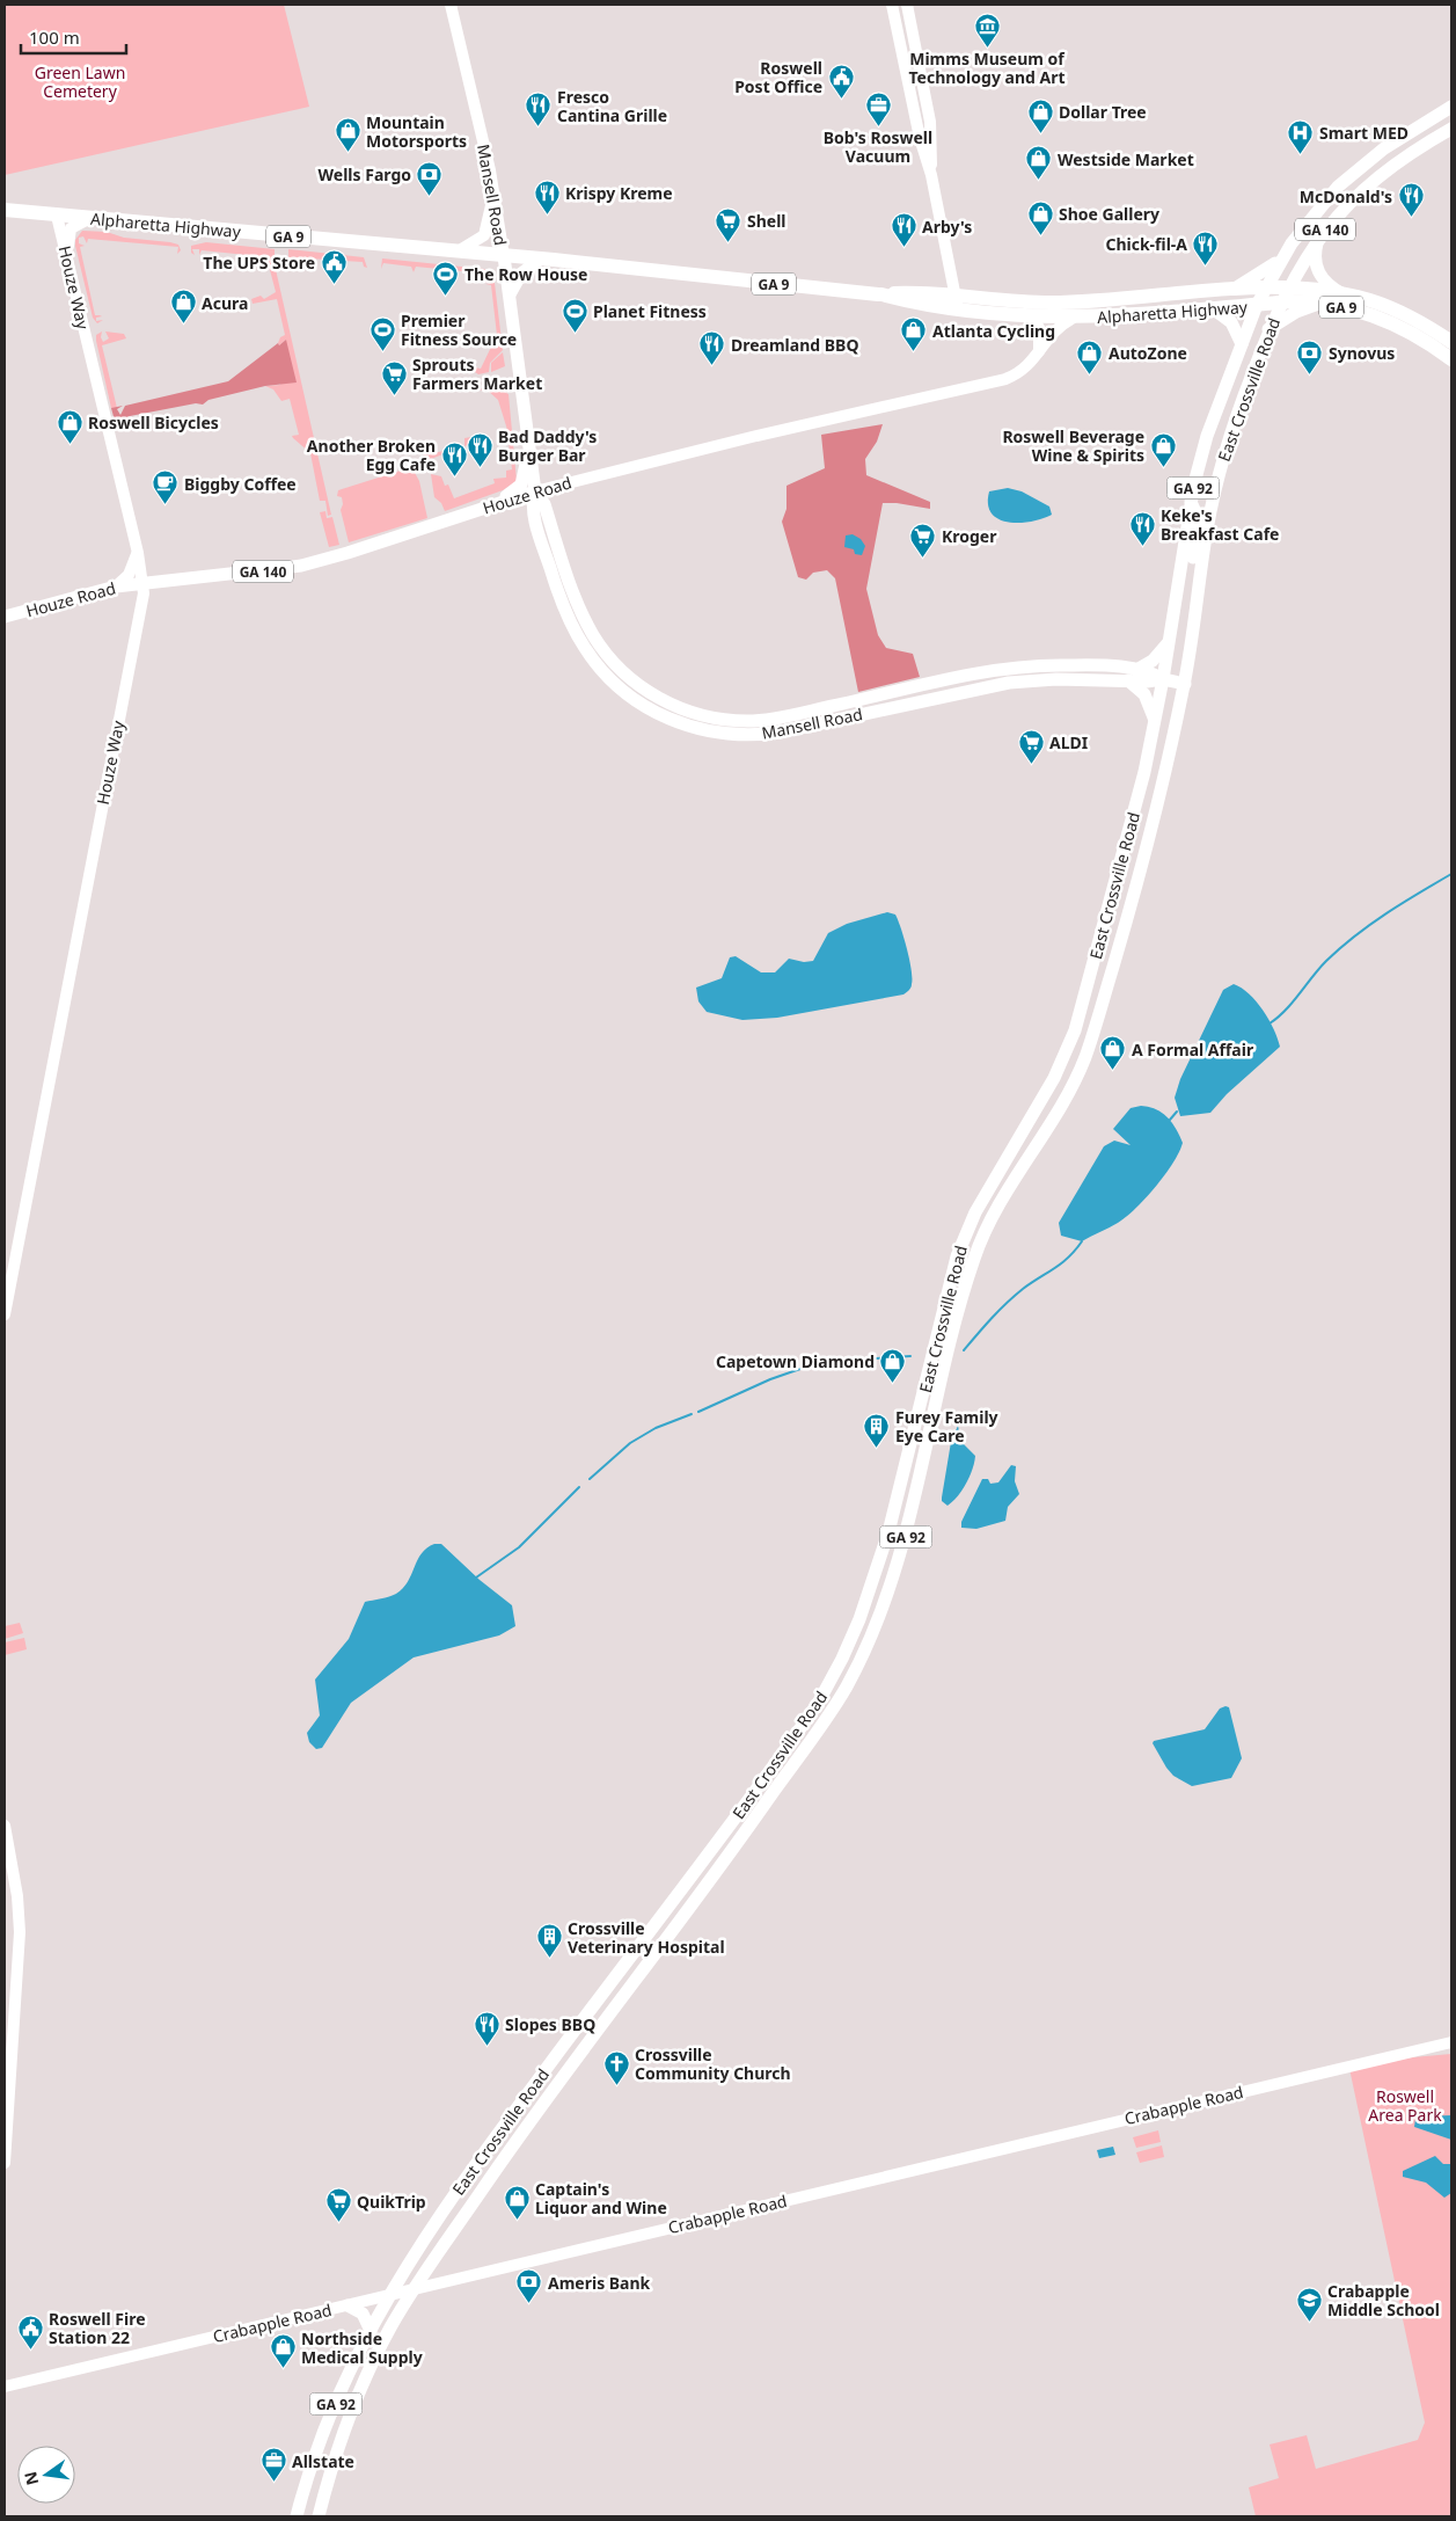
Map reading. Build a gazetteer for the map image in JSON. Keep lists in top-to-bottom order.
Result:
{
  "streets": {
    "highway": ["Alpharetta Highway", "GA 9"],
    "main road": [
      "Mansell Road",
      "GA 140",
      "East Crossville Road",
      "GA 92",
      "Houze Road"
    ],
    "street": ["Houze Way", "Crabapple Road"]
  },
  "crossings": [
    ["Mansell Road", "Alpharetta Highway"],
    ["Mansell Road", "East Crossville Road"],
    ["Mansell Road", "Houze Road"],
    ["Alpharetta Highway", "GA 140"],
    ["Alpharetta Highway", "Houze Way"],
    ["Alpharetta Highway", "East Crossville Road"],
    ["Alpharetta Highway", "GA 92"],
    ["Alpharetta Highway", "Houze Road"],
    ["GA 140", "East Crossville Road"],
    ["GA 140", "GA 92"],
    ["Houze Way", "Houze Road"],
    ["East Crossville Road", "GA 92"],
    ["East Crossville Road", "Crabapple Road"],
    ["GA 92", "Crabapple Road"]
  ],
  "parks": ["Green Lawn Cemetery", "Roswell Area Park"],
  "places": {
    "museum": ["Mimms Museum of Technology and Art"],
    "public building": ["Roswell Post Office", "The UPS Store", "Roswell Fire Station 22"],
    "office": ["Bob's Roswell Vacuum", "Allstate"],
    "restaurant": [
      "Fresco Cantina Grille",
      "Krispy Kreme",
      "McDonald's",
      "Arby's",
      "Chick-fil-A",
      "Dreamland BBQ",
      "Bad Daddy's Burger Bar",
      "Another Broken Egg Cafe",
      "Keke's Breakfast Cafe",
      "Slopes BBQ"
    ],
    "shop": [
      "Dollar Tree",
      "Mountain Motorsports",
      "Westside Market",
      "Shoe Gallery",
      "Acura",
      "Atlanta Cycling",
      "AutoZone",
      "Roswell Bicycles",
      "Roswell Beverage Wine & Spirits",
      "A Formal Affair",
      "Capetown Diamond",
      "Captain's Liquor and Wine",
      "Northside Medical Supply"
    ],
    "hospital": ["Smart MED"],
    "bank": ["Wells Fargo", "Synovus", "Ameris Bank"],
    "supermarket": [
      "Shell",
      "Sprouts Farmers Market",
      "Kroger",
      "ALDI",
      "QuikTrip"
    ],
    "sports": ["The Row House", "Planet Fitness", "Premier Fitness Source"],
    "cafe": ["Biggby Coffee"],
    "building": ["Furey Family Eye Care", "Crossville Veterinary Hospital"],
    "church": ["Crossville Community Church"],
    "school or university": ["Crabapple Middle School"]
  },
  "scale_bar": "100 m",
  "north": "left"
}
